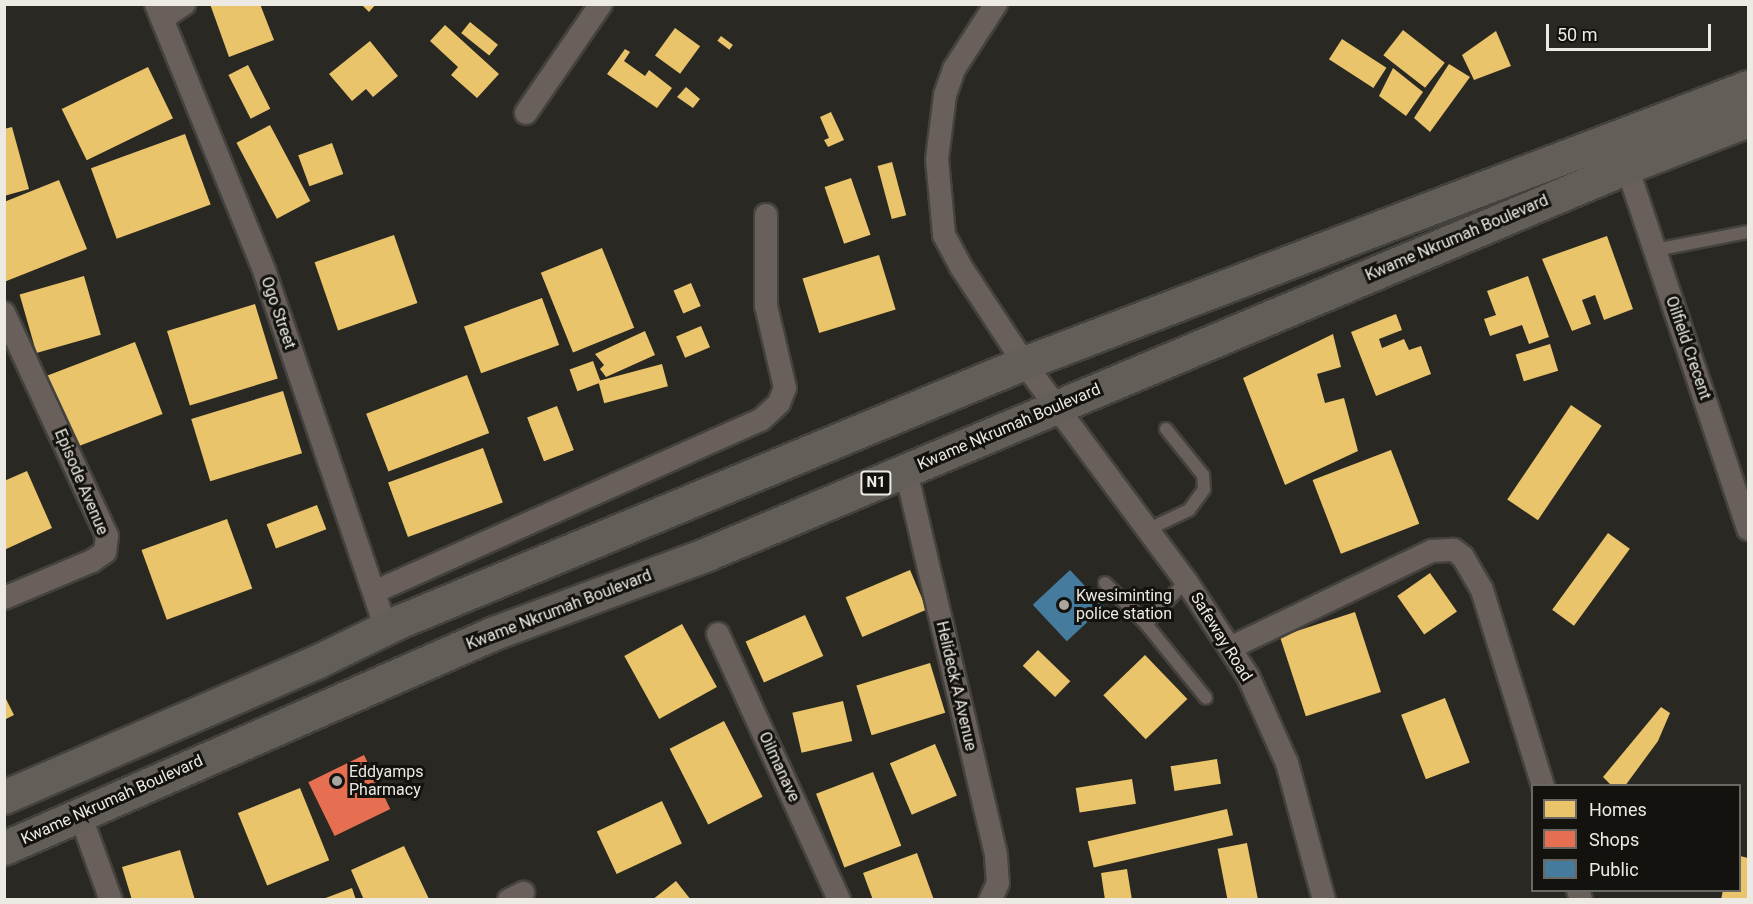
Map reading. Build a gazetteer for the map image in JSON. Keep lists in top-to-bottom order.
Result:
{
  "streets": {
    "highway": ["Kwame Nkrumah Boulevard", "N1"],
    "street": [
      "Ogo Street",
      "Oilfield Crecent",
      "Episode Avenue",
      "Safeway Road",
      "Helideck A Avenue",
      "Oilmanave"
    ]
  },
  "crossings": [
    ["Kwame Nkrumah Boulevard", "Ogo Street"],
    ["Kwame Nkrumah Boulevard", "Oilfield Crecent"],
    ["Kwame Nkrumah Boulevard", "Safeway Road"],
    ["Kwame Nkrumah Boulevard", "Helideck A Avenue"]
  ],
  "places": ["Kwesiminting police station", "Eddyamps Pharmacy"],
  "legend": ["Homes", "Shops", "Public"],
  "scale_bar": "50 m"
}
